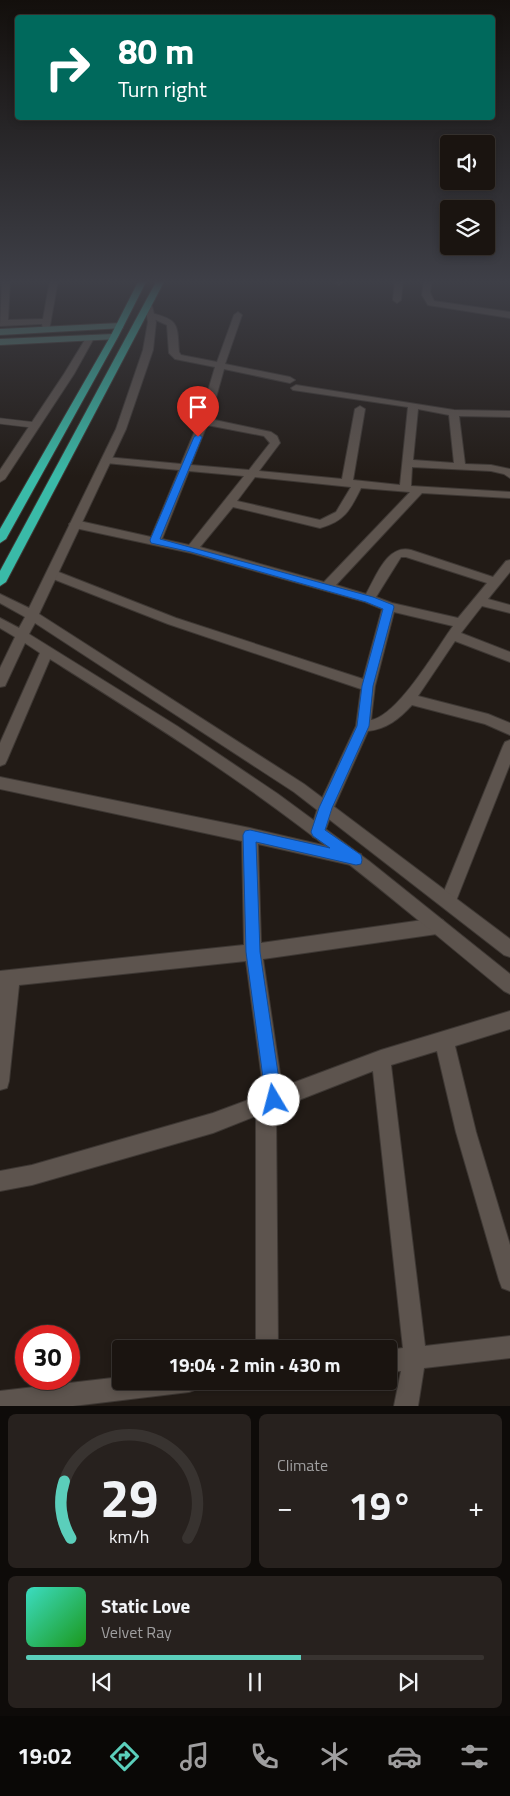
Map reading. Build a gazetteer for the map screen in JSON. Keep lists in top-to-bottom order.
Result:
{
  "page": {
    "turn": ["80 m", "Turn right"],
    "limit": "30",
    "trip": "19:04 · 2 min · 430 m",
    "tile": "Climate",
    "heat": ["−", "19°", "+"],
    "song": ["Static Love", "Velvet Ray"],
    "tabs": "19:02",
    "gauge": ["29", "km/h"]
  }
}
